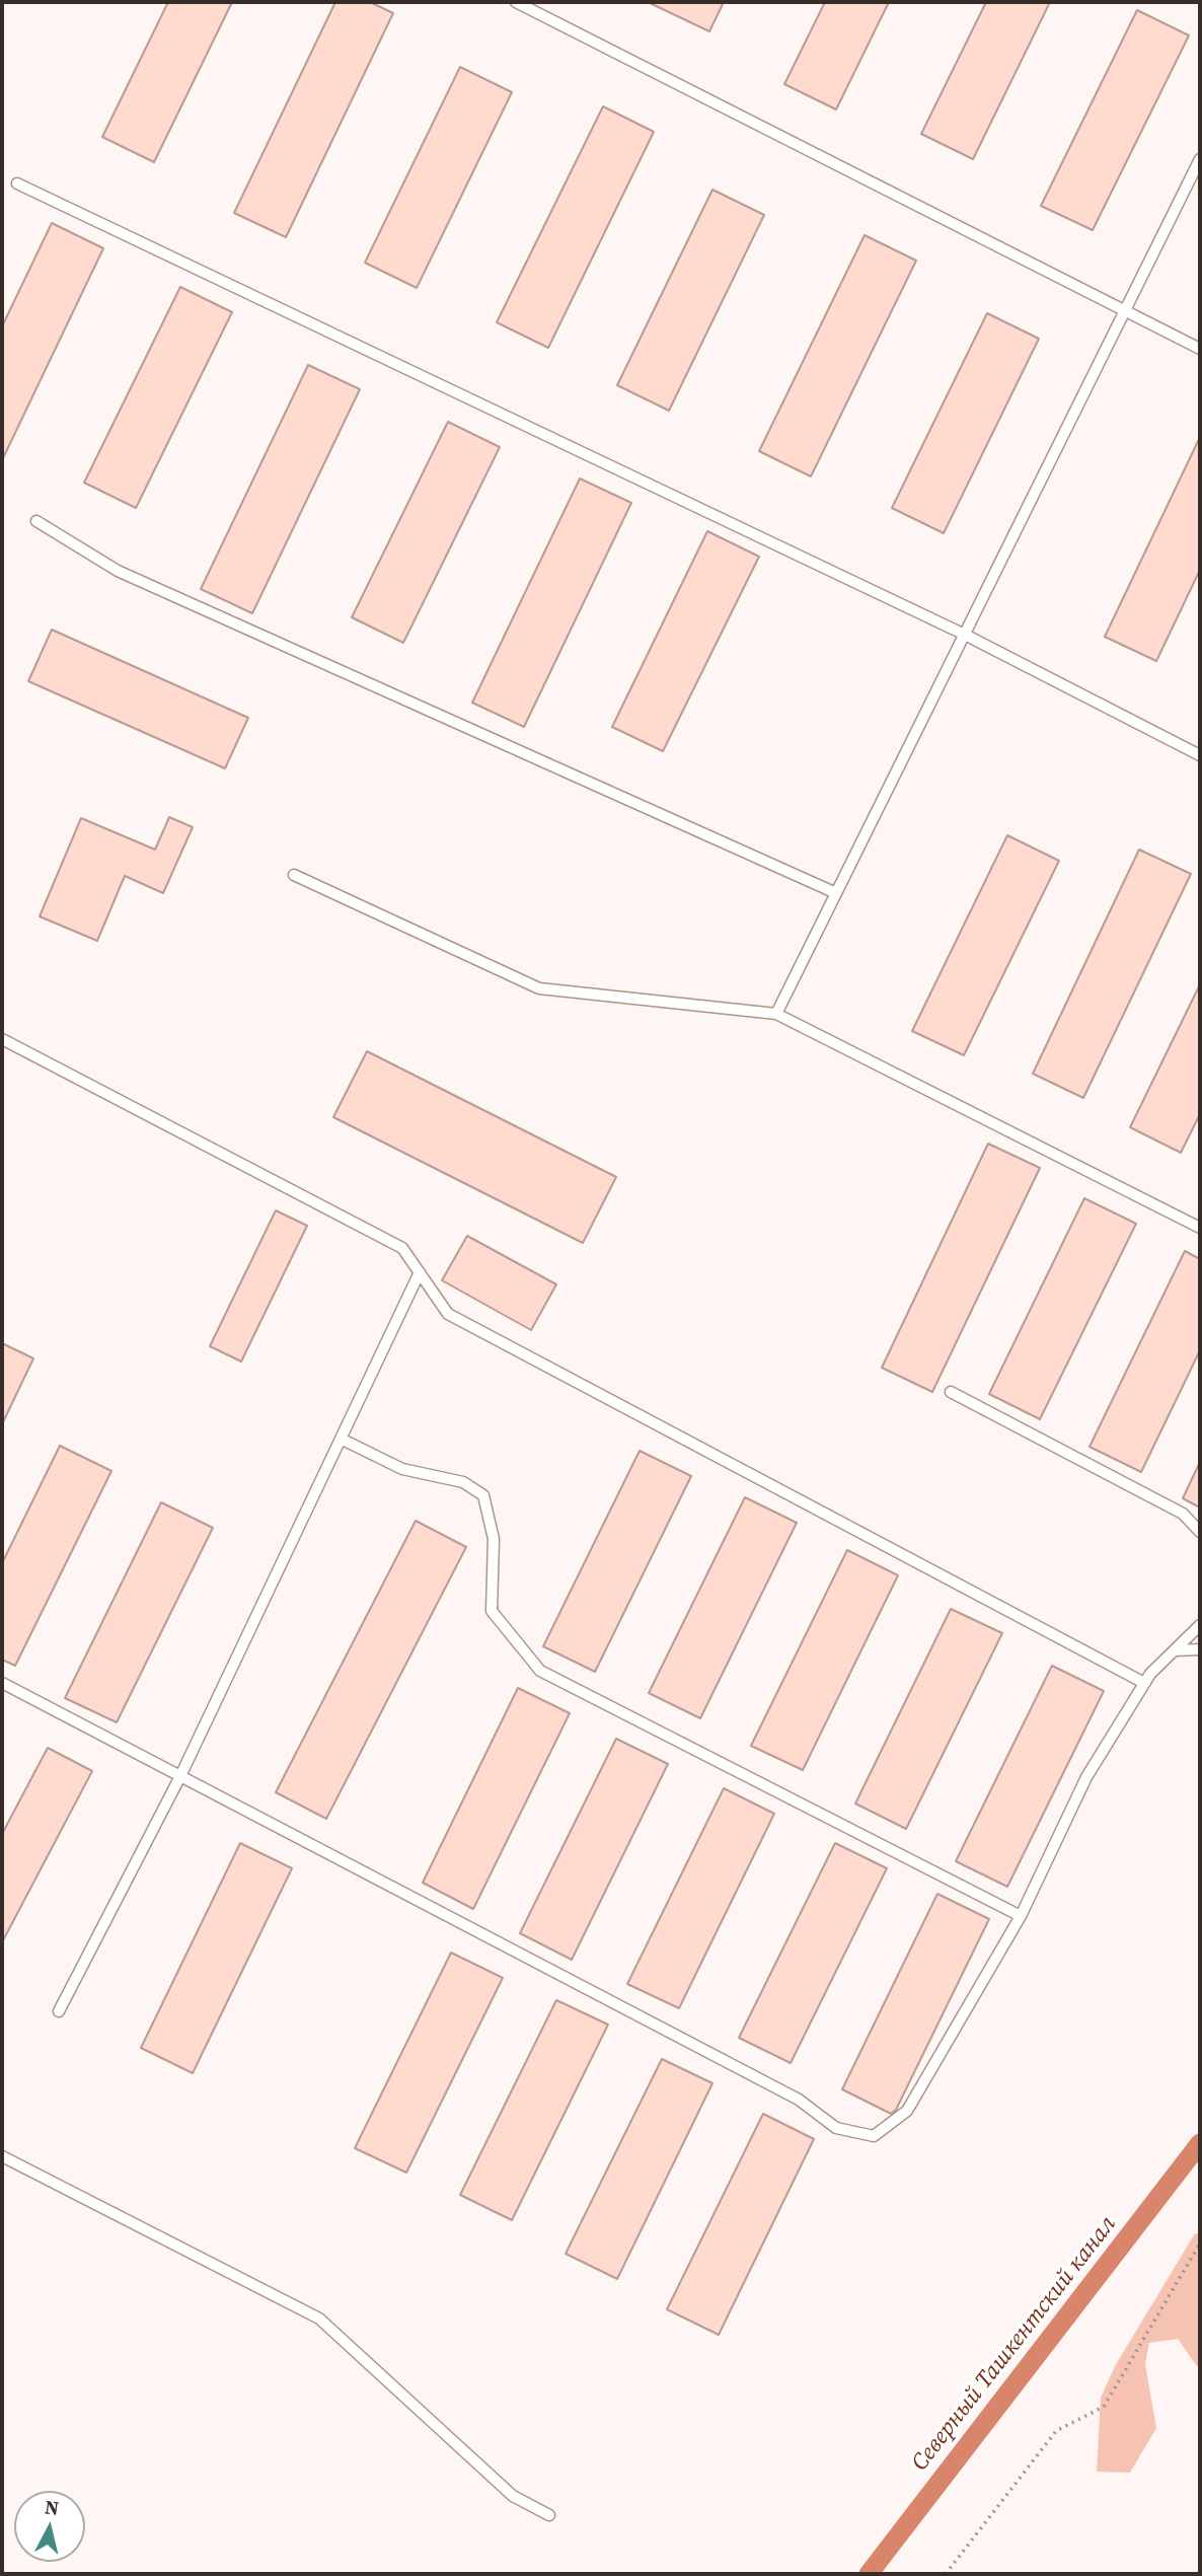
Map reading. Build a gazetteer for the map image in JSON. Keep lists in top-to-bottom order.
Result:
{
  "water": ["Северный Ташкентский канал"],
  "north": "top"
}
